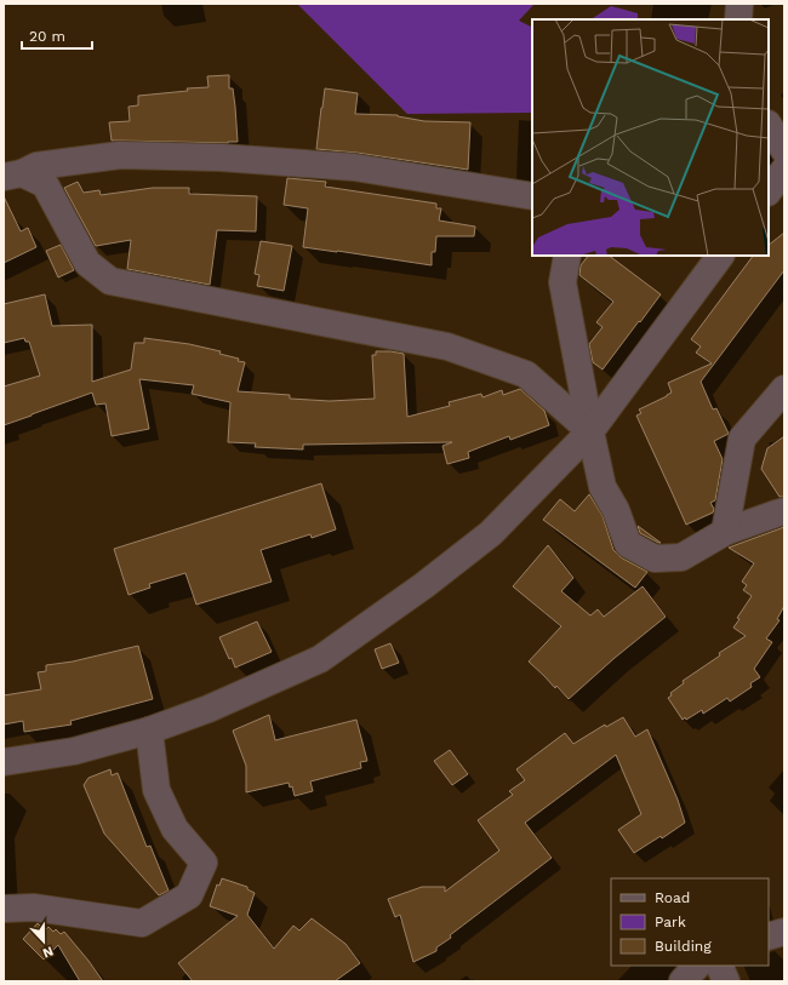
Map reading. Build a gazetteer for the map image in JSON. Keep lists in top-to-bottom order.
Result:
{
  "legend": ["Road", "Park", "Building"],
  "scale_bar": "20 m",
  "north": "bottom"
}
